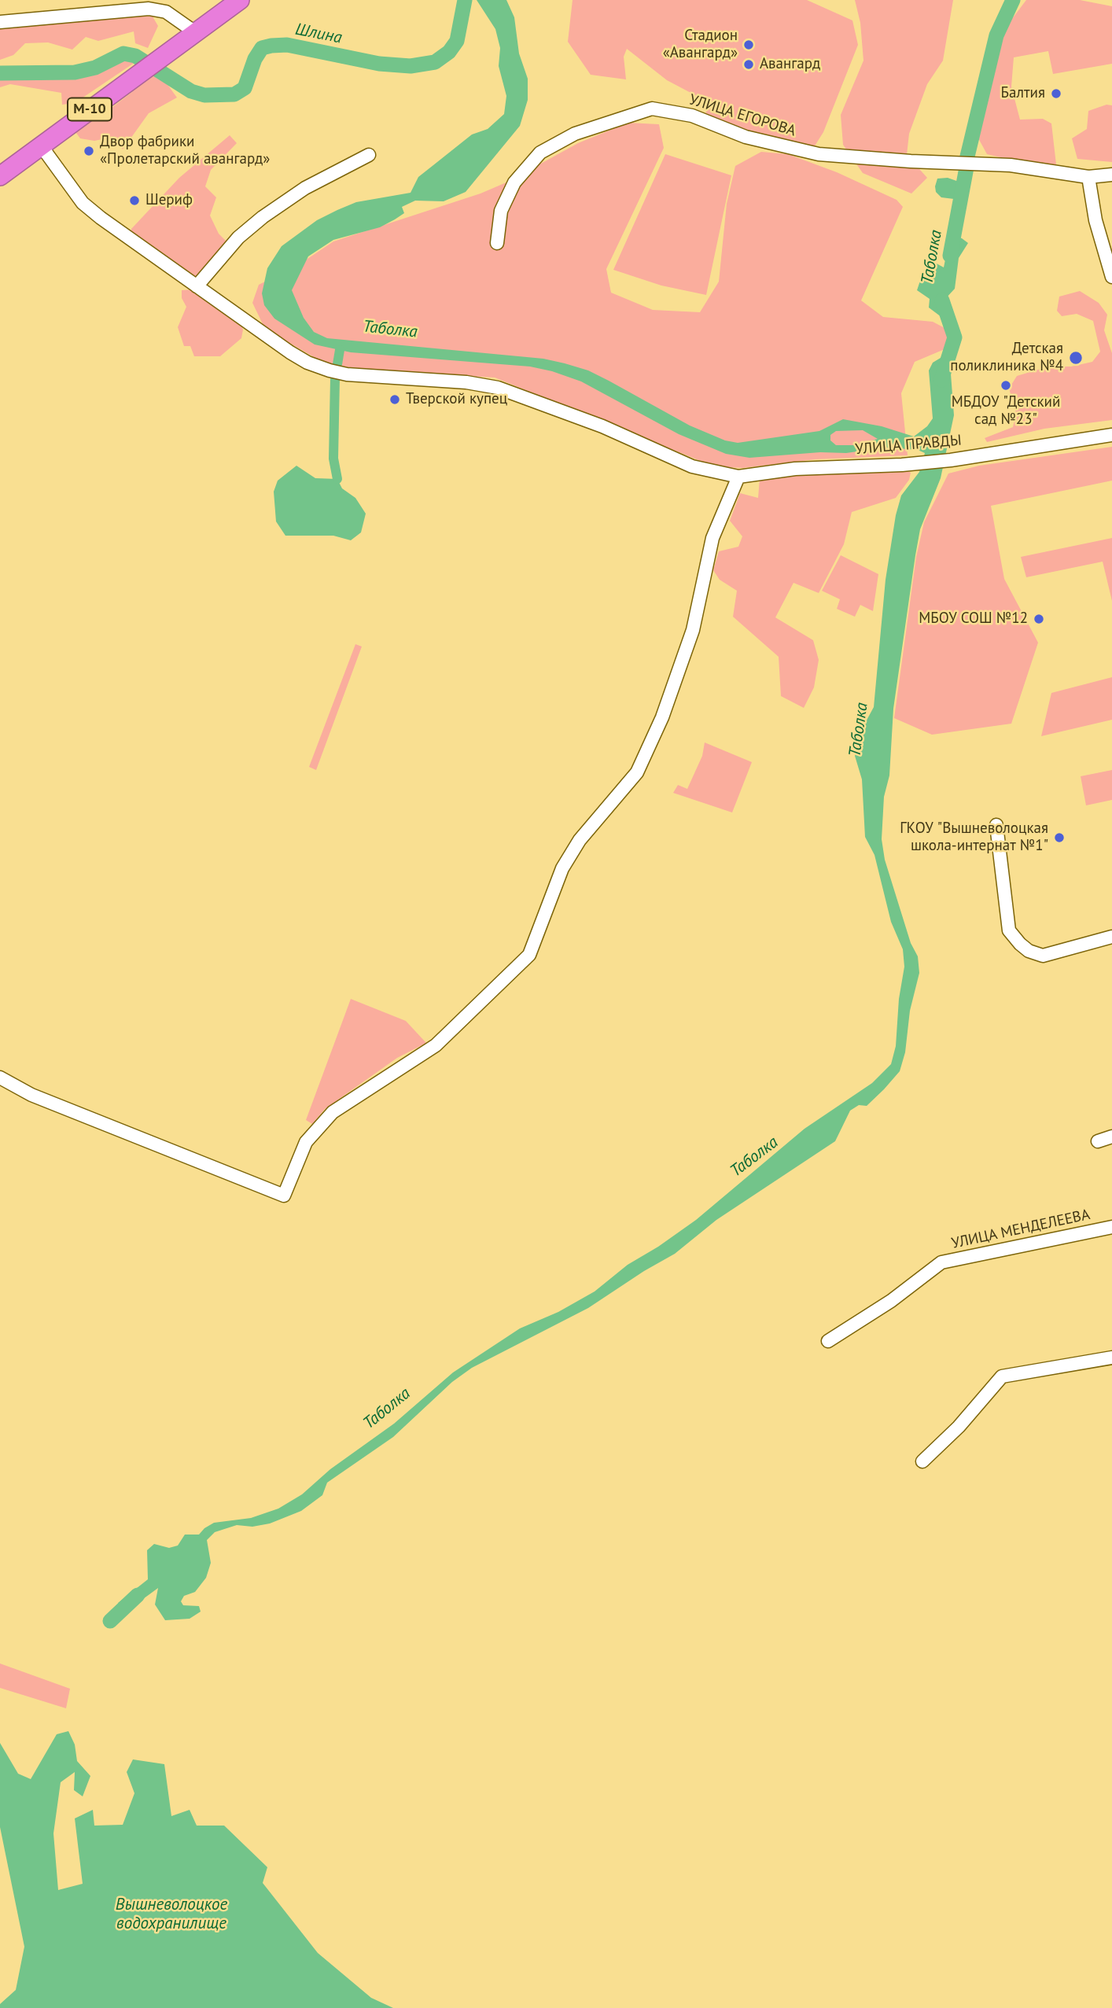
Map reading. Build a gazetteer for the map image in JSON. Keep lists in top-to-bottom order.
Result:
{
  "streets": {
    "highway": ["М-10"],
    "street": ["УЛИЦА ЕГОРОВА", "УЛИЦА ПРАВДЫ", "УЛИЦА МЕНДЕЛЕЕВА"]
  },
  "water": ["Шлина", "Таболка", "Вышневолоцкое водохранилище"],
  "places": [
    "Стадион «Авангард»",
    "Авангард",
    "Балтия",
    "Двор фабрики «Пролетарский авангард»",
    "Шериф",
    "Детская поликлиника №4",
    "МБДОУ \"Детский сад №23\"",
    "Тверской купец",
    "МБОУ СОШ №12",
    "ГКОУ \"Вышневолоцкая школа-интернат №1\""
  ]
}
